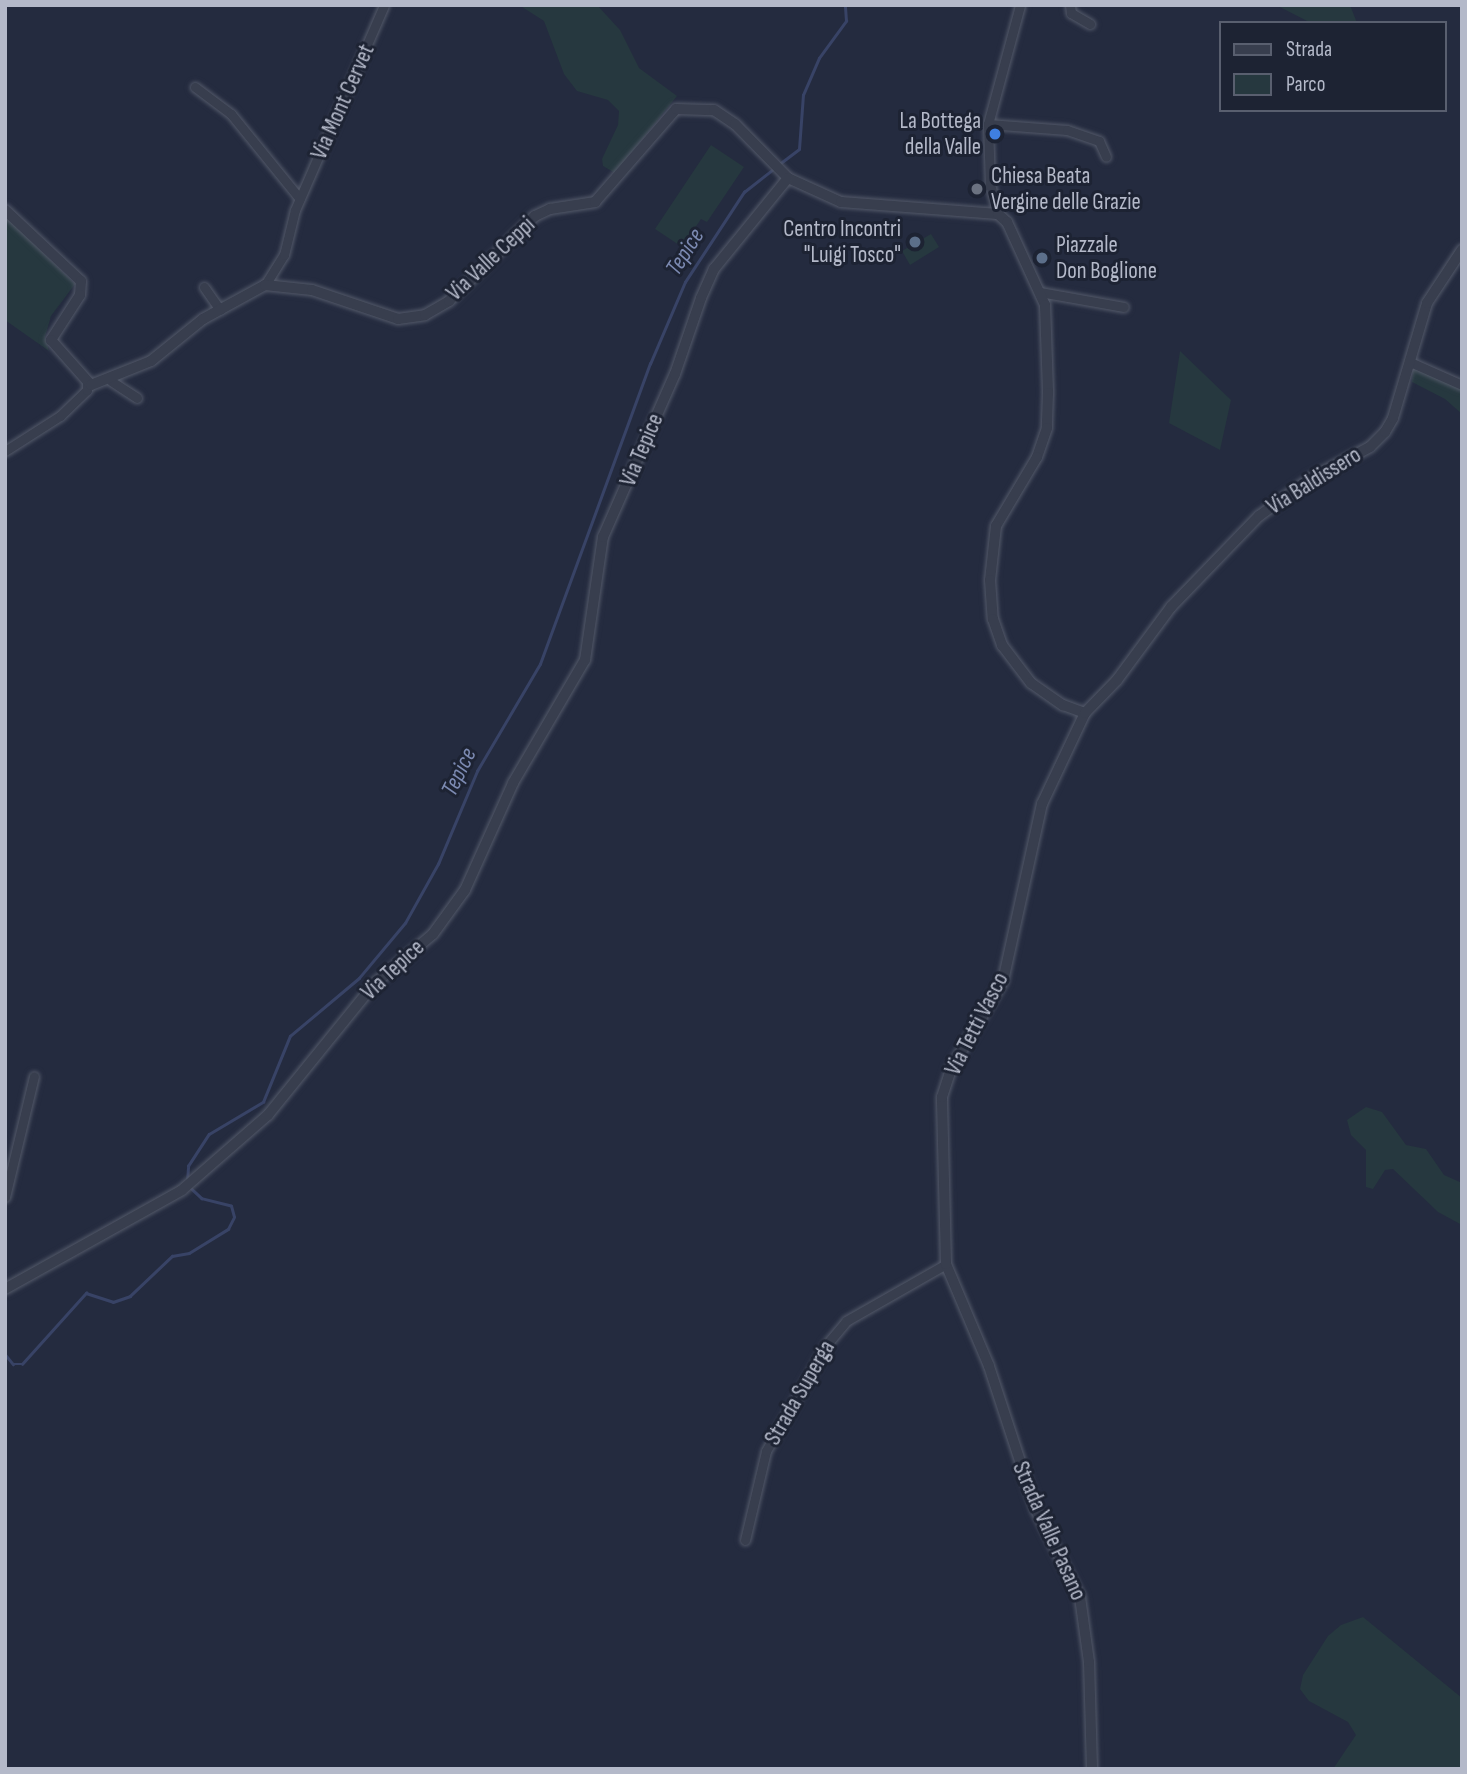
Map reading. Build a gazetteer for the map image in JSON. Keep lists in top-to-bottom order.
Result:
{
  "streets": {
    "street": [
      "Via Mont Cervet",
      "Via Valle Ceppi",
      "Via Tepice",
      "Via Baldissero",
      "Via Tetti Vasco",
      "Strada Superga",
      "Strada Valle Pasano"
    ]
  },
  "crossings": [
    ["Via Mont Cervet", "Via Valle Ceppi"],
    ["Via Valle Ceppi", "Via Tepice"],
    ["Via Baldissero", "Via Tetti Vasco"],
    ["Via Tetti Vasco", "Strada Superga"],
    ["Via Tetti Vasco", "Strada Valle Pasano"],
    ["Strada Superga", "Strada Valle Pasano"]
  ],
  "water": ["Tepice"],
  "places": [
    "La Bottega della Valle",
    "Chiesa Beata Vergine delle Grazie",
    "Centro Incontri \"Luigi Tosco\"",
    "Piazzale Don Boglione"
  ],
  "legend": ["Strada", "Parco"]
}
